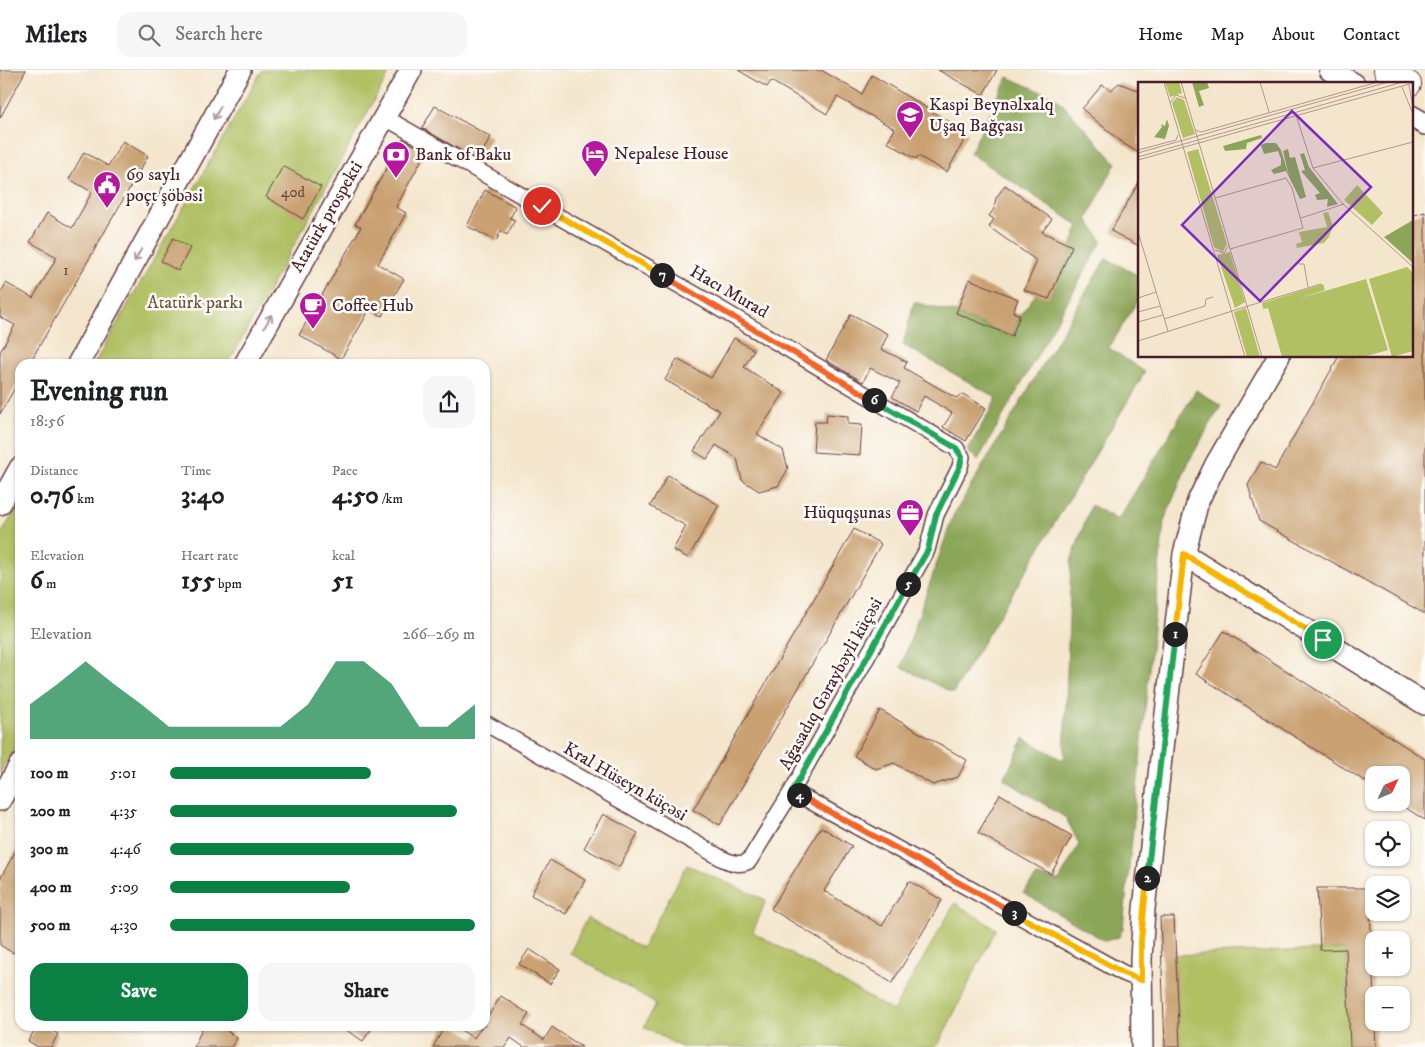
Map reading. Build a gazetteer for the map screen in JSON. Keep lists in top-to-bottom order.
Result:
{
  "streets": {
    "street": [
      "Atatürk prospekti",
      "Hacı Murad",
      "Ağasadıq Gəraybəyli küçəsi",
      "Kral Hüseyn küçəsi"
    ]
  },
  "crossings": [
    ["Atatürk prospekti", "Hacı Murad"],
    ["Hacı Murad", "Ağasadıq Gəraybəyli küçəsi"],
    ["Ağasadıq Gəraybəyli küçəsi", "Kral Hüseyn küçəsi"]
  ],
  "parks": ["Atatürk parkı"],
  "places": {
    "school or university": ["Kaspi Beynəlxalq Uşaq Bağçası"],
    "hotel": ["Nepalese House"],
    "bank": ["Bank of Baku"],
    "public building": ["69 saylı poçt şöbəsi"],
    "cafe": ["Coffee Hub"],
    "office": ["Hüquqşunas"]
  },
  "house_numbers": ["40d", "1"],
  "north": "top right",
  "page": {
    "header": "Milers",
    "search": "Search here",
    "nav": [
      "Home",
      "Map",
      "About",
      "Contact"
    ],
    "pins": [
      "7",
      "6",
      "5",
      "1",
      "4",
      "2",
      "3"
    ],
    "heading": ["Evening run", "18:56"],
    "stats": [
      ["Distance", "0.76 km"],
      ["Time", "3:40"],
      ["Pace", "4:50 /km"],
      ["Elevation", "6 m"],
      ["Heart rate", "155 bpm"],
      ["kcal", "51"]
    ],
    "chart": ["Elevation", "266–269 m"],
    "list": [
      {
        "name": "100 m",
        "note": "5:01"
      },
      {
        "name": "200 m",
        "note": "4:35"
      },
      {
        "name": "300 m",
        "note": "4:46"
      },
      {
        "name": "400 m",
        "note": "5:09"
      },
      {
        "name": "500 m",
        "note": "4:30"
      }
    ],
    "map_buttons": ["+", "−"],
    "buttons": ["Save", "Share"]
  }
}
